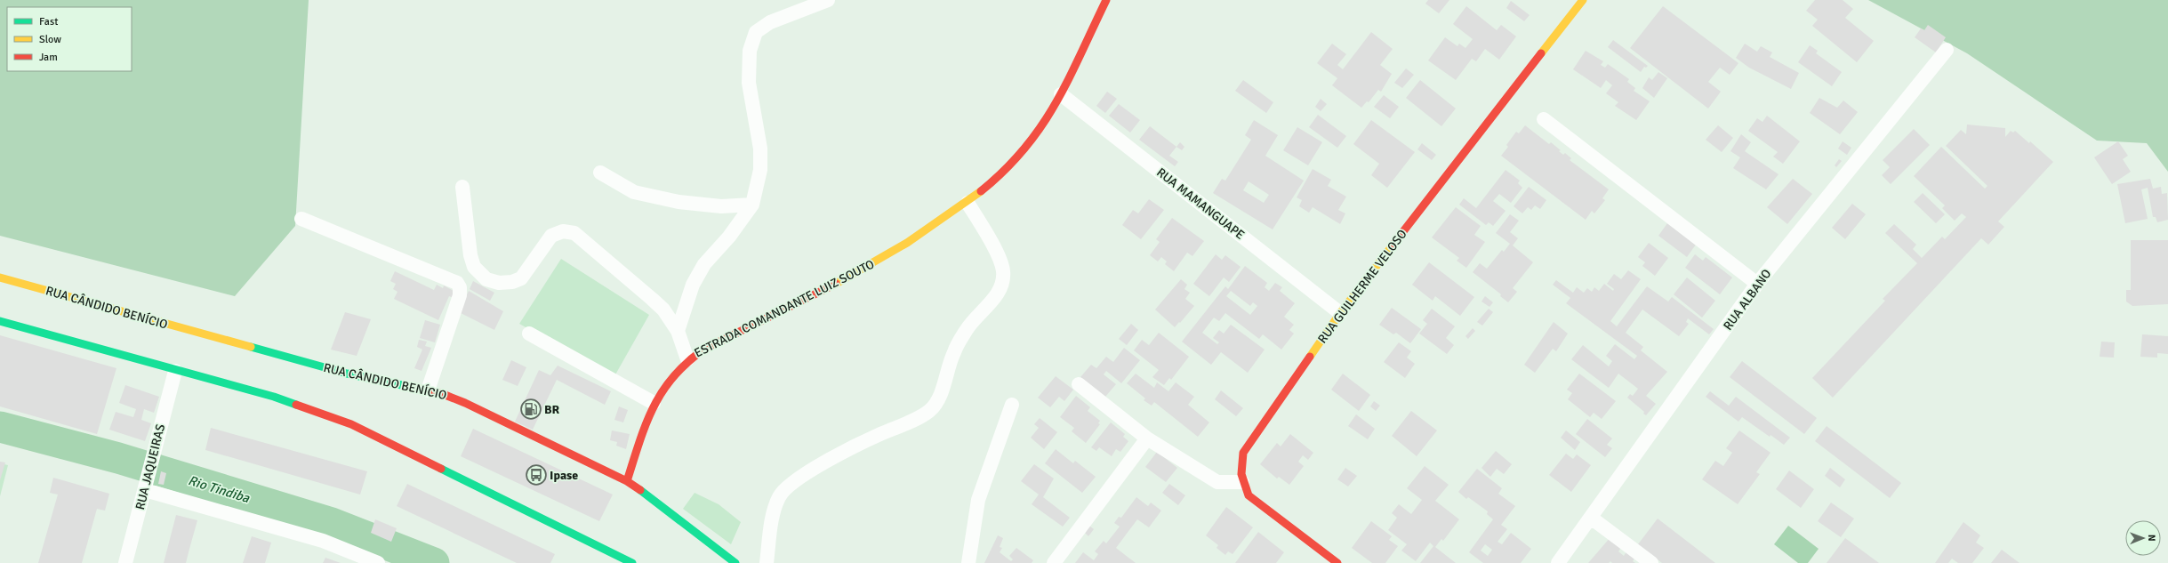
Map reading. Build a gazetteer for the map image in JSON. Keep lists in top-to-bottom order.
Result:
{
  "streets": {
    "main road": ["RUA GUILHERME VELOSO", "RUA CÂNDIDO BENÍCIO", "ESTRADA COMANDANTE LUIZ SOUTO"],
    "street": ["RUA MAMANGUAPE", "RUA ALBANO", "RUA JAQUEIRAS"]
  },
  "crossings": [
    ["RUA MAMANGUAPE", "RUA GUILHERME VELOSO"],
    ["RUA MAMANGUAPE", "ESTRADA COMANDANTE LUIZ SOUTO"],
    ["RUA CÂNDIDO BENÍCIO", "ESTRADA COMANDANTE LUIZ SOUTO"]
  ],
  "water": ["Rio Tindiba"],
  "places": {
    "fuel station": ["BR"],
    "bus stop": ["Ipase"]
  },
  "legend": ["Fast", "Slow", "Jam"],
  "north": "right"
}
